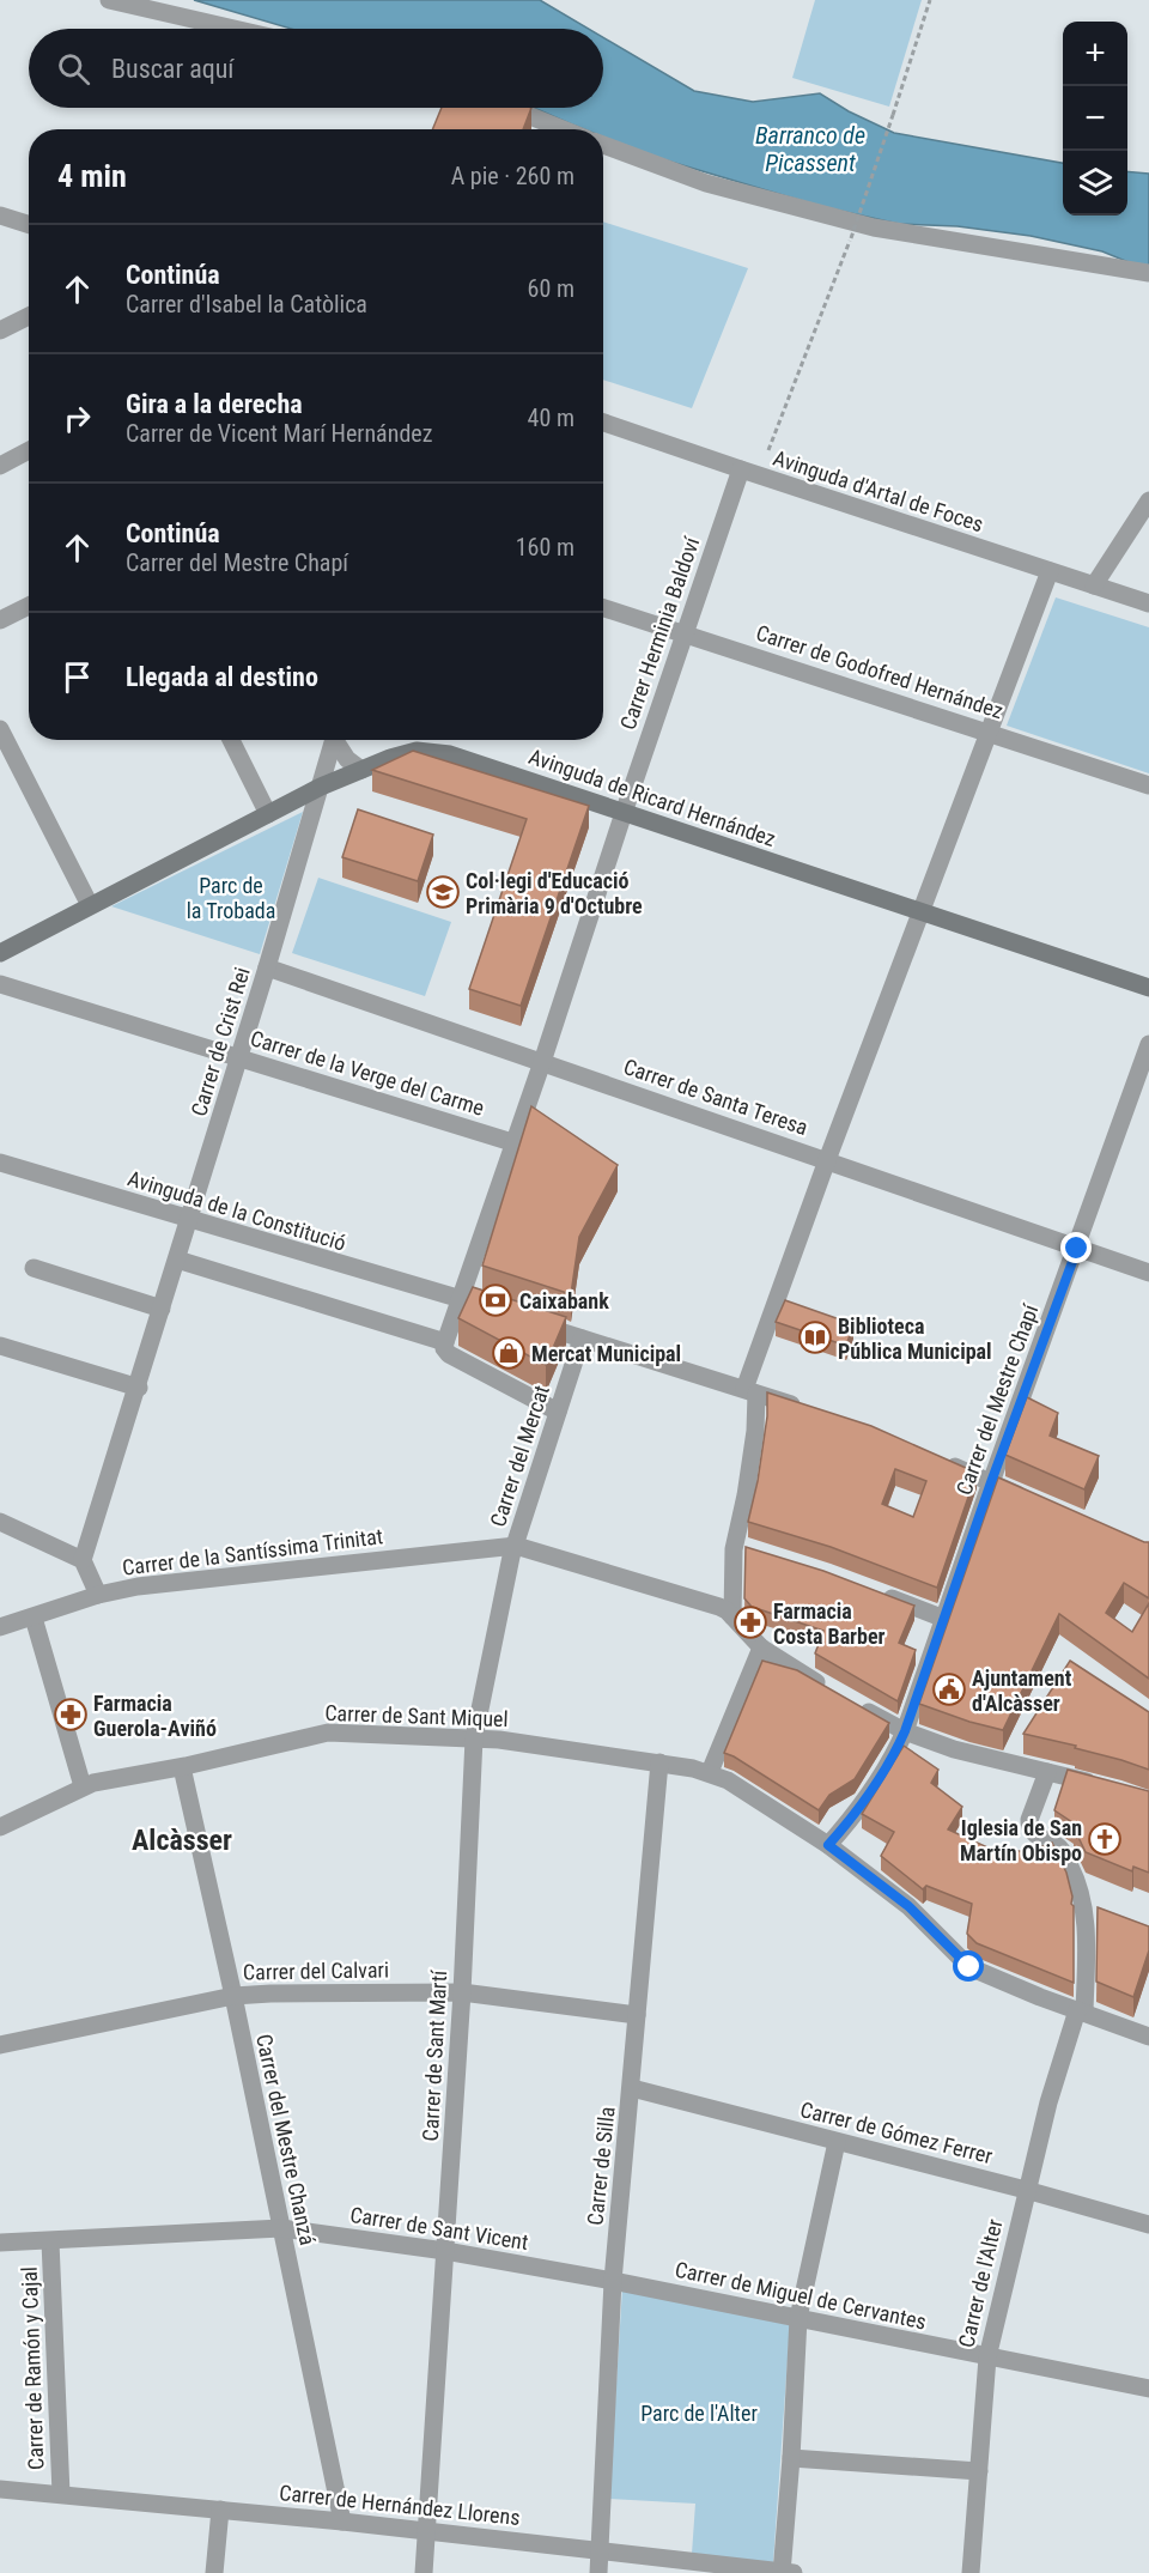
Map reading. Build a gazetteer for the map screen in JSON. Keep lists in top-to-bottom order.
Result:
{
  "streets": {
    "street": [
      "Avinguda d'Artal de Foces",
      "Carrer Herminia Baldoví",
      "Carrer de Godofred Hernández",
      "Avinguda de Ricard Hernández",
      "Carrer de Crist Rei",
      "Carrer de la Verge del Carme",
      "Carrer de Santa Teresa",
      "Avinguda de la Constitució",
      "Carrer del Mestre Chapí",
      "Carrer del Mercat",
      "Carrer de la Santíssima Trinitat",
      "Carrer de Sant Miquel",
      "Carrer del Calvari",
      "Carrer de Sant Martí",
      "Carrer de Gómez Ferrer",
      "Carrer del Mestre Chanzá",
      "Carrer de Silla",
      "Carrer de Sant Vicent",
      "Carrer de l'Alter",
      "Carrer de Miguel de Cervantes",
      "Carrer de Ramón y Cajal",
      "Carrer de Hernández Llorens"
    ]
  },
  "crossings": [
    ["Avinguda d'Artal de Foces", "Carrer Herminia Baldoví"],
    ["Carrer Herminia Baldoví", "Carrer de Godofred Hernández"],
    ["Carrer Herminia Baldoví", "Avinguda de Ricard Hernández"],
    ["Carrer Herminia Baldoví", "Carrer de la Verge del Carme"],
    ["Carrer Herminia Baldoví", "Carrer de Santa Teresa"],
    ["Carrer Herminia Baldoví", "Avinguda de la Constitució"],
    ["Avinguda de Ricard Hernández", "Carrer de Crist Rei"],
    ["Carrer de Crist Rei", "Carrer de la Verge del Carme"],
    ["Carrer de Crist Rei", "Carrer de Santa Teresa"],
    ["Carrer de Crist Rei", "Avinguda de la Constitució"],
    ["Carrer de Santa Teresa", "Carrer del Mestre Chapí"],
    ["Carrer del Mestre Chapí", "Carrer de Sant Miquel"],
    ["Carrer del Mercat", "Carrer de la Santíssima Trinitat"],
    ["Carrer del Mercat", "Carrer de Sant Martí"],
    ["Carrer de la Santíssima Trinitat", "Carrer de Sant Martí"],
    ["Carrer de Sant Miquel", "Carrer de Sant Martí"],
    ["Carrer de Sant Miquel", "Carrer del Mestre Chanzá"],
    ["Carrer de Sant Miquel", "Carrer de Silla"],
    ["Carrer de Sant Miquel", "Carrer de l'Alter"],
    ["Carrer del Calvari", "Carrer de Sant Martí"],
    ["Carrer del Calvari", "Carrer del Mestre Chanzá"],
    ["Carrer del Calvari", "Carrer de Silla"],
    ["Carrer de Sant Martí", "Carrer de Sant Vicent"],
    ["Carrer de Sant Martí", "Carrer de Hernández Llorens"],
    ["Carrer de Gómez Ferrer", "Carrer de Silla"],
    ["Carrer de Gómez Ferrer", "Carrer de l'Alter"],
    ["Carrer del Mestre Chanzá", "Carrer de Sant Vicent"],
    ["Carrer del Mestre Chanzá", "Carrer de Hernández Llorens"],
    ["Carrer de Silla", "Carrer de Sant Vicent"],
    ["Carrer de Silla", "Carrer de Miguel de Cervantes"],
    ["Carrer de Silla", "Carrer de Hernández Llorens"],
    ["Carrer de Sant Vicent", "Carrer de Miguel de Cervantes"],
    ["Carrer de Sant Vicent", "Carrer de Ramón y Cajal"],
    ["Carrer de l'Alter", "Carrer de Miguel de Cervantes"],
    ["Carrer de Ramón y Cajal", "Carrer de Hernández Llorens"]
  ],
  "districts": ["Alcàsser"],
  "water": ["Barranco de Picassent"],
  "parks": ["Parc de la Trobada", "Parc de l'Alter"],
  "places": {
    "school or university": ["Col·legi d'Educació Primària 9 d'Octubre"],
    "bank": ["Caixabank"],
    "library": ["Biblioteca Pública Municipal"],
    "shop": ["Mercat Municipal"],
    "pharmacy": ["Farmacia Costa Barber", "Farmacia Guerola-Aviñó"],
    "public building": ["Ajuntament d'Alcàsser"],
    "church": ["Iglesia de San Martín Obispo"]
  },
  "page": {
    "map_buttons": ["+", "−"],
    "search": "Buscar aquí",
    "heading": ["4 min", "A pie · 260 m"],
    "list": [
      ["Continúa", "Carrer d'Isabel la Catòlica", "60 m"],
      ["Gira a la derecha", "Carrer de Vicent Marí Hernández", "40 m"],
      ["Continúa", "Carrer del Mestre Chapí", "160 m"],
      "Llegada al destino"
    ]
  }
}
